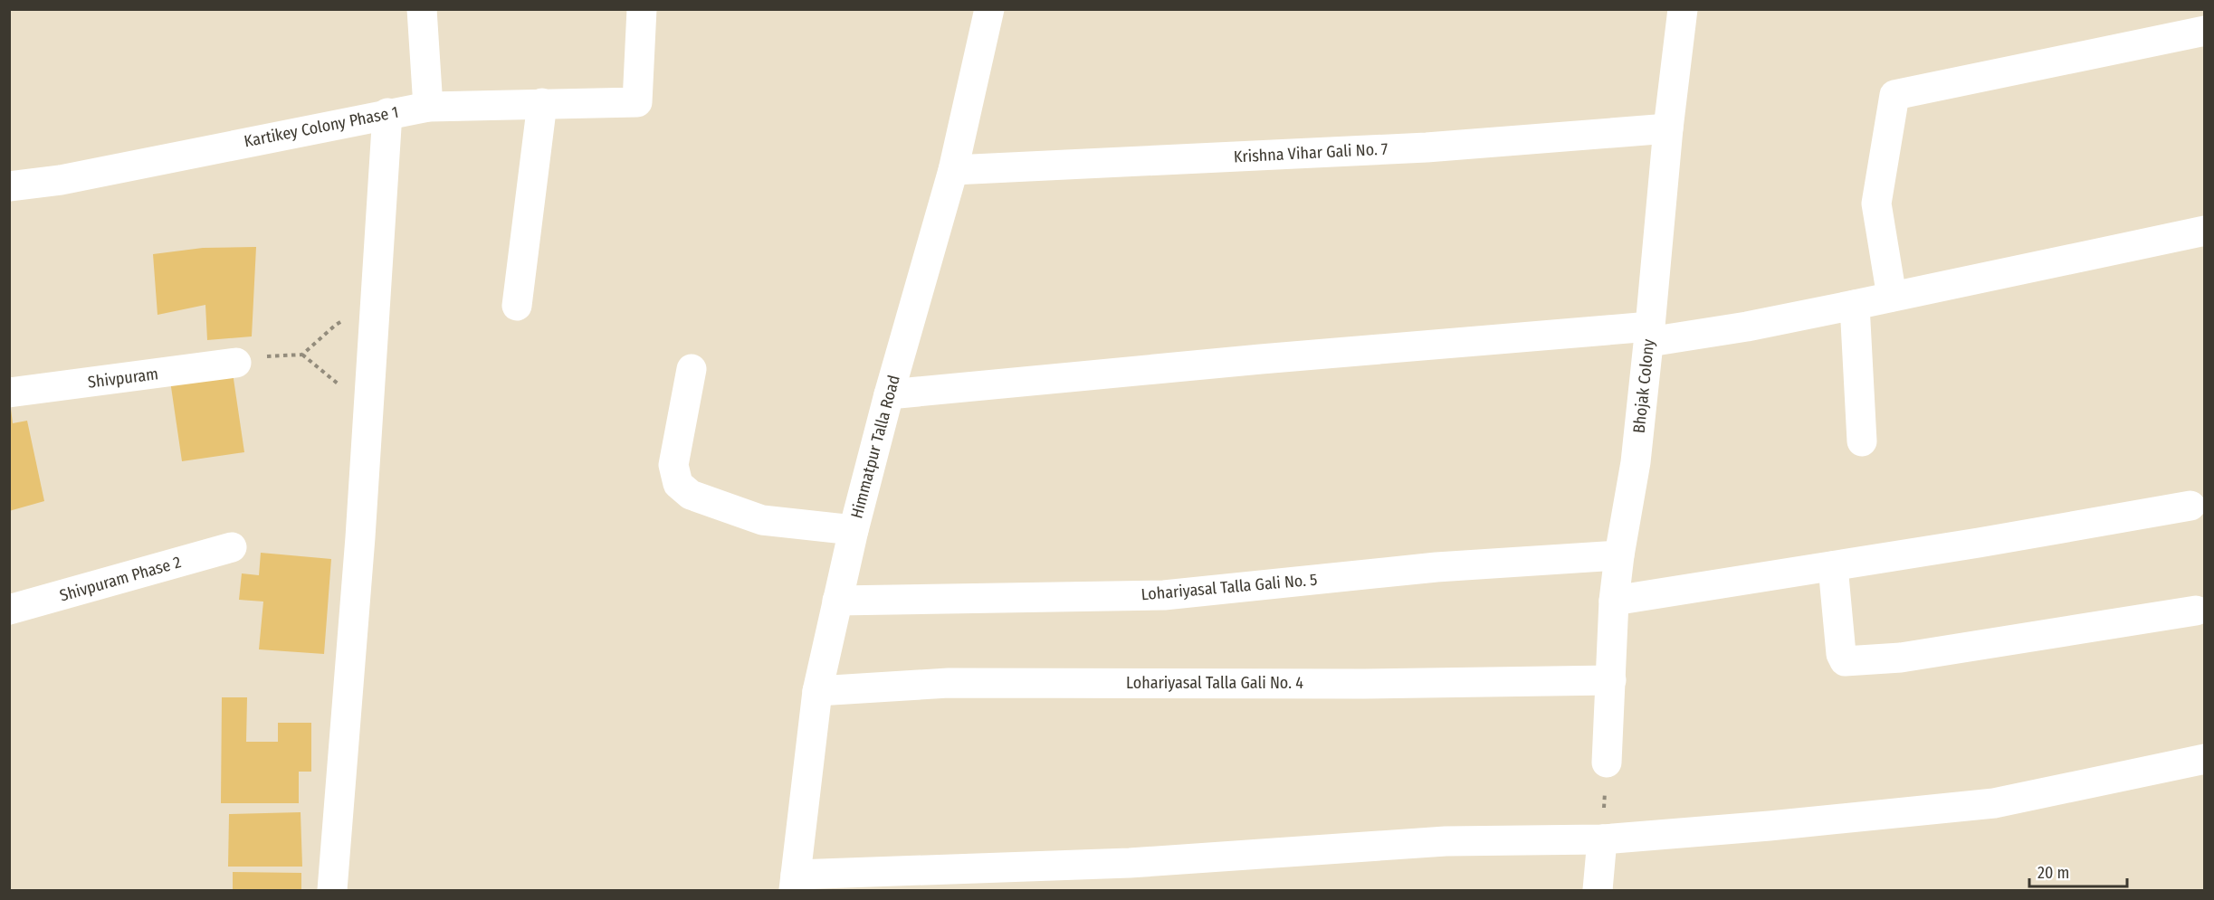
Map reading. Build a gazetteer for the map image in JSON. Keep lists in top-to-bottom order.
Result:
{
  "streets": {
    "street": [
      "Kartikey Colony Phase 1",
      "Krishna Vihar Gali No. 7",
      "Shivpuram",
      "Bhojak Colony",
      "Himmatpur Talla Road",
      "Shivpuram Phase 2",
      "Lohariyasal Talla Gali No. 5",
      "Lohariyasal Talla Gali No. 4"
    ]
  },
  "crossings": [
    ["Krishna Vihar Gali No. 7", "Bhojak Colony"],
    ["Krishna Vihar Gali No. 7", "Himmatpur Talla Road"],
    ["Bhojak Colony", "Lohariyasal Talla Gali No. 5"],
    ["Bhojak Colony", "Lohariyasal Talla Gali No. 4"],
    ["Himmatpur Talla Road", "Lohariyasal Talla Gali No. 5"],
    ["Himmatpur Talla Road", "Lohariyasal Talla Gali No. 4"]
  ],
  "scale_bar": "20 m"
}
